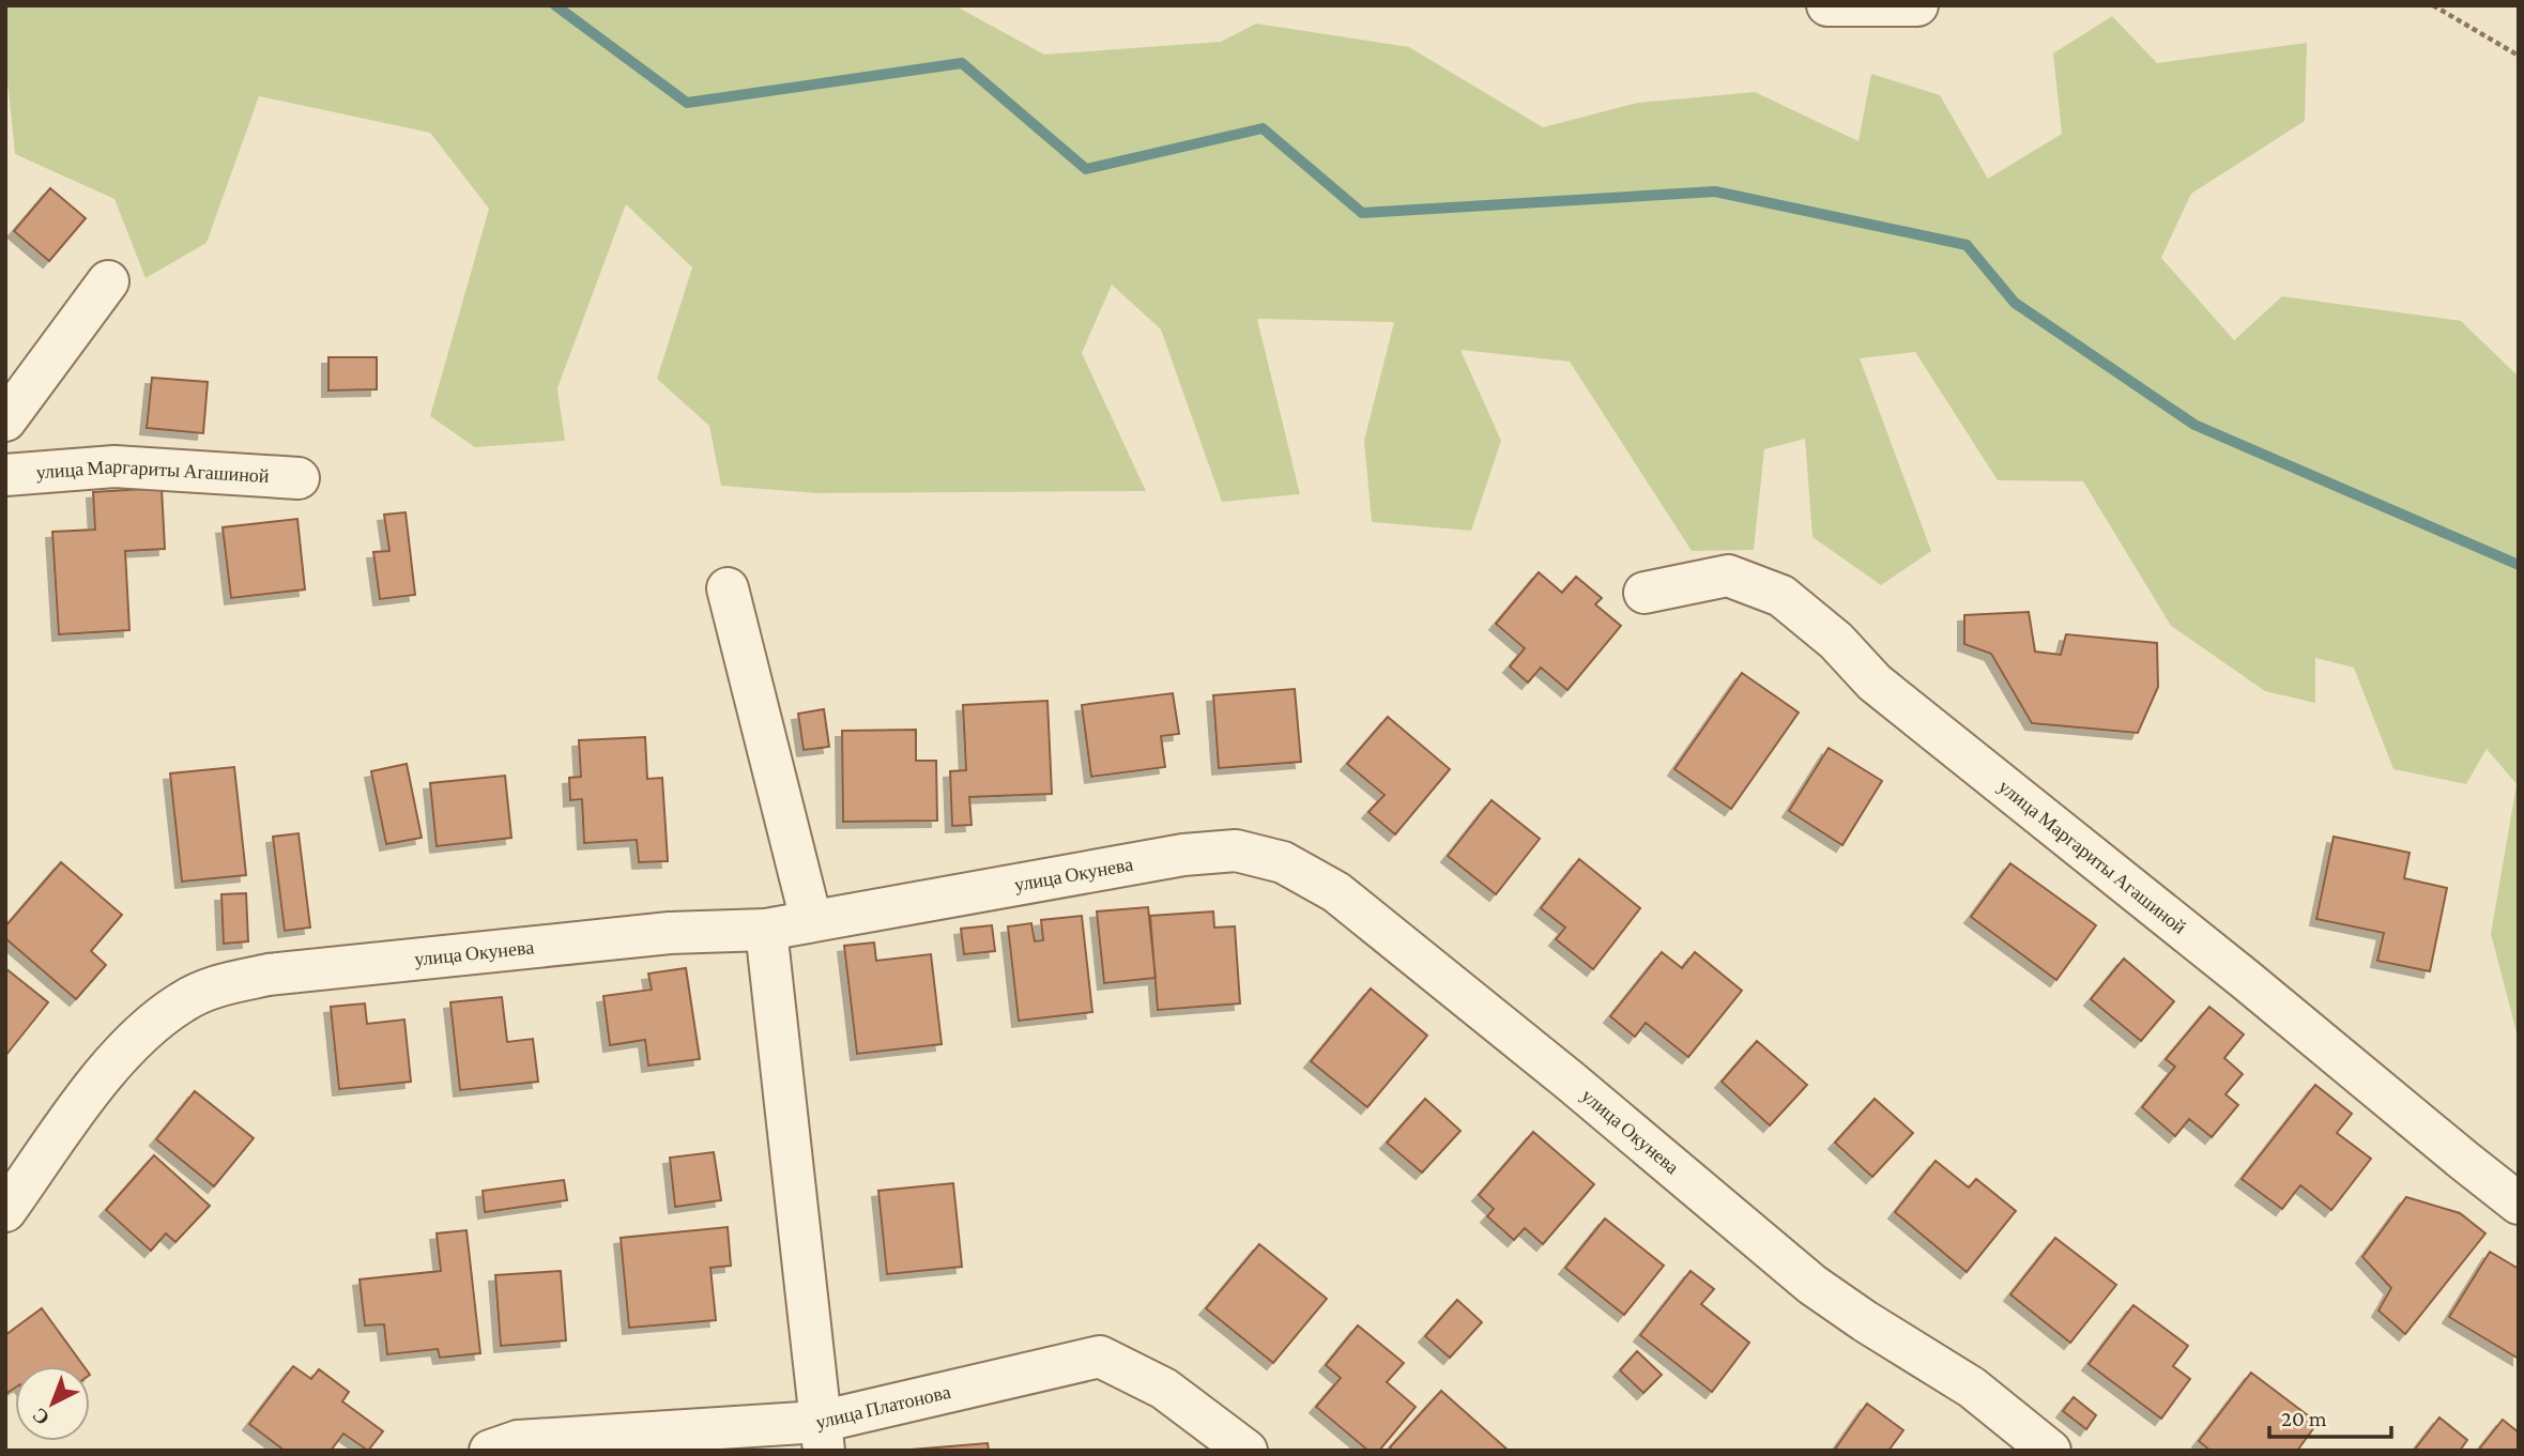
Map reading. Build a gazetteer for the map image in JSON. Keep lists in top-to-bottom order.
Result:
{
  "streets": {
    "street": ["улица Маргариты Агашиной", "улица Окунева", "улица Платонова"]
  },
  "scale_bar": "20 m",
  "north": "bottom left"
}
